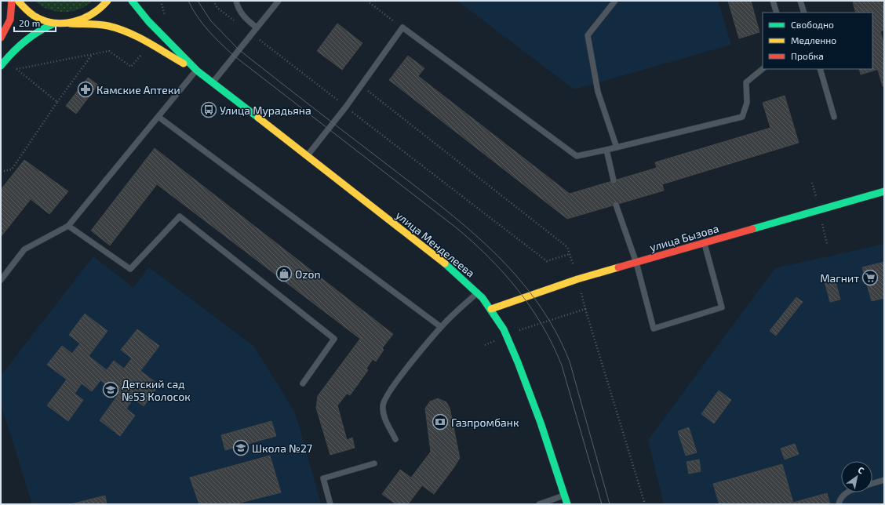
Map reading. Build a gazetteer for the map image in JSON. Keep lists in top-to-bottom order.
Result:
{
  "streets": {
    "main road": ["улица Бызова", "улица Менделеева"]
  },
  "crossings": [
    ["улица Бызова", "улица Менделеева"]
  ],
  "places": {
    "pharmacy": ["Камские Аптеки"],
    "bus stop": ["Улица Мурадьяна"],
    "shop": ["Ozon"],
    "supermarket": ["Магнит"],
    "school or university": ["Детский сад №53 Колосок", "Школа №27"],
    "bank": ["Газпромбанк"]
  },
  "legend": ["Свободно", "Медленно", "Пробка"],
  "scale_bar": "20 m",
  "north": "top right"
}
